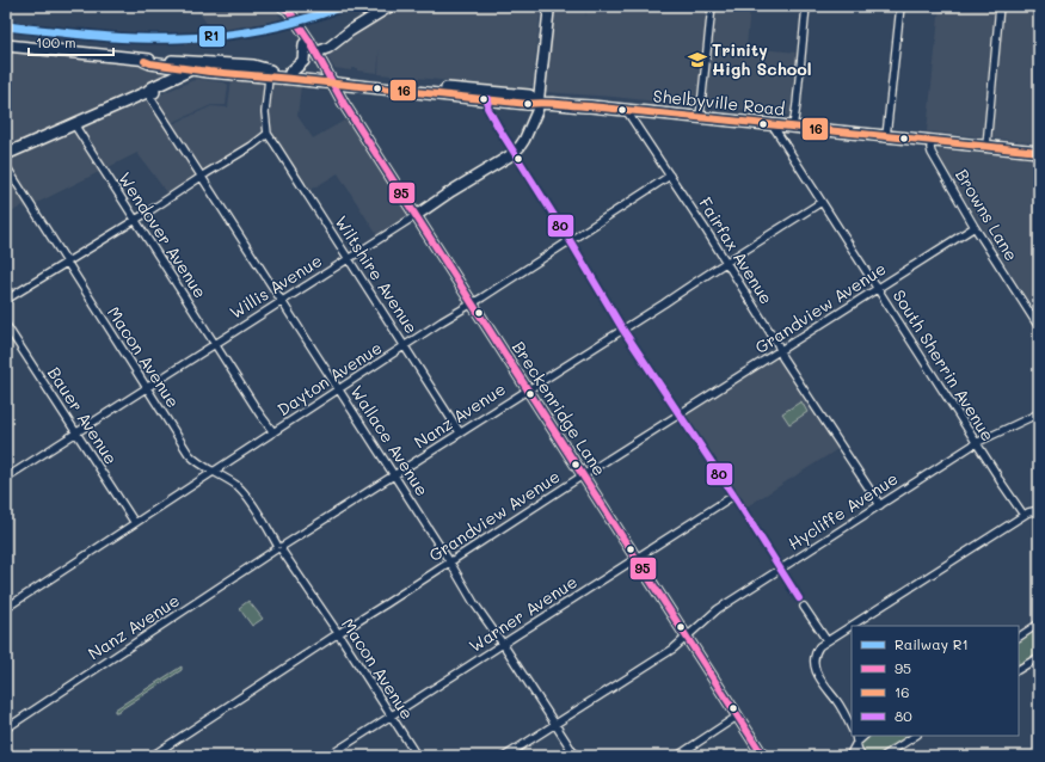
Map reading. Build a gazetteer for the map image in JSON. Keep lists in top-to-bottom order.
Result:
{
  "streets": {
    "main road": ["Shelbyville Road", "Willis Avenue", "Breckenridge Lane"],
    "street": [
      "Browns Lane",
      "Wendover Avenue",
      "Fairfax Avenue",
      "Wiltshire Avenue",
      "Grandview Avenue",
      "Macon Avenue",
      "South Sherrin Avenue",
      "Dayton Avenue",
      "Bauer Avenue",
      "Nanz Avenue",
      "Wallace Avenue",
      "Hycliffe Avenue",
      "Warner Avenue"
    ]
  },
  "crossings": [
    ["Shelbyville Road", "Browns Lane"],
    ["Shelbyville Road", "Fairfax Avenue"],
    ["Shelbyville Road", "Willis Avenue"],
    ["Shelbyville Road", "South Sherrin Avenue"],
    ["Shelbyville Road", "Breckenridge Lane"],
    ["Browns Lane", "Grandview Avenue"],
    ["Wendover Avenue", "Willis Avenue"],
    ["Wendover Avenue", "Dayton Avenue"],
    ["Fairfax Avenue", "Grandview Avenue"],
    ["Fairfax Avenue", "Dayton Avenue"],
    ["Fairfax Avenue", "Nanz Avenue"],
    ["Fairfax Avenue", "Hycliffe Avenue"],
    ["Wiltshire Avenue", "Willis Avenue"],
    ["Wiltshire Avenue", "Dayton Avenue"],
    ["Wiltshire Avenue", "Nanz Avenue"],
    ["Willis Avenue", "Macon Avenue"],
    ["Willis Avenue", "Breckenridge Lane"],
    ["Willis Avenue", "Bauer Avenue"],
    ["Willis Avenue", "Wallace Avenue"],
    ["Grandview Avenue", "Macon Avenue"],
    ["Grandview Avenue", "South Sherrin Avenue"],
    ["Grandview Avenue", "Breckenridge Lane"],
    ["Grandview Avenue", "Wallace Avenue"],
    ["Macon Avenue", "Dayton Avenue"],
    ["Macon Avenue", "Nanz Avenue"],
    ["Macon Avenue", "Warner Avenue"],
    ["South Sherrin Avenue", "Nanz Avenue"],
    ["South Sherrin Avenue", "Hycliffe Avenue"],
    ["Dayton Avenue", "Breckenridge Lane"],
    ["Dayton Avenue", "Bauer Avenue"],
    ["Dayton Avenue", "Wallace Avenue"],
    ["Breckenridge Lane", "Nanz Avenue"],
    ["Breckenridge Lane", "Hycliffe Avenue"],
    ["Breckenridge Lane", "Warner Avenue"],
    ["Nanz Avenue", "Wallace Avenue"],
    ["Wallace Avenue", "Hycliffe Avenue"],
    ["Wallace Avenue", "Warner Avenue"]
  ],
  "places": {
    "school or university": ["Trinity High School"]
  },
  "lines": [
    "rail line R1",
    "transit line 95",
    "transit line 16",
    "transit line 80"
  ],
  "legend": [
    "Railway R1",
    "95",
    "16",
    "80"
  ],
  "scale_bar": "100 m"
}
